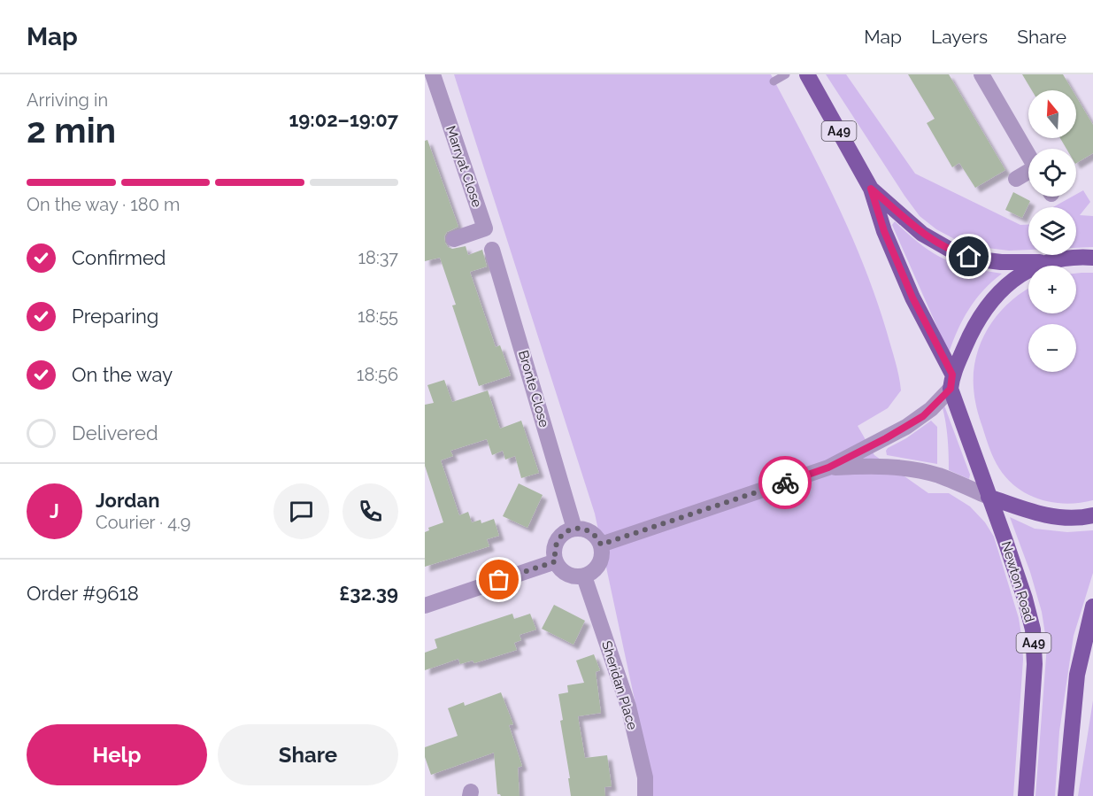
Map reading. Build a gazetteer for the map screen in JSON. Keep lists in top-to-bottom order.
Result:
{
  "streets": {
    "main road": ["A49", "Newton Road"],
    "street": ["Marryat Close", "Bronte Close", "Sheridan Place"]
  },
  "crossings": [
    ["A49", "Newton Road"],
    ["Bronte Close", "Sheridan Place"]
  ],
  "north": "top",
  "page": {
    "header": "Map",
    "nav": ["Map", "Layers", "Share"],
    "heading": ["2 min", "Arriving in", "19:02–19:07"],
    "panel": [
      "Jordan",
      "Courier · 4.9",
      "Order #9618",
      "£32.39"
    ],
    "map_buttons": ["+", "−"],
    "bar": "On the way · 180 m",
    "list": [
      ["Confirmed", "18:37"],
      ["Preparing", "18:55"],
      ["On the way", "18:56"],
      "Delivered"
    ],
    "round": "J",
    "buttons": ["Help", "Share"]
  }
}
